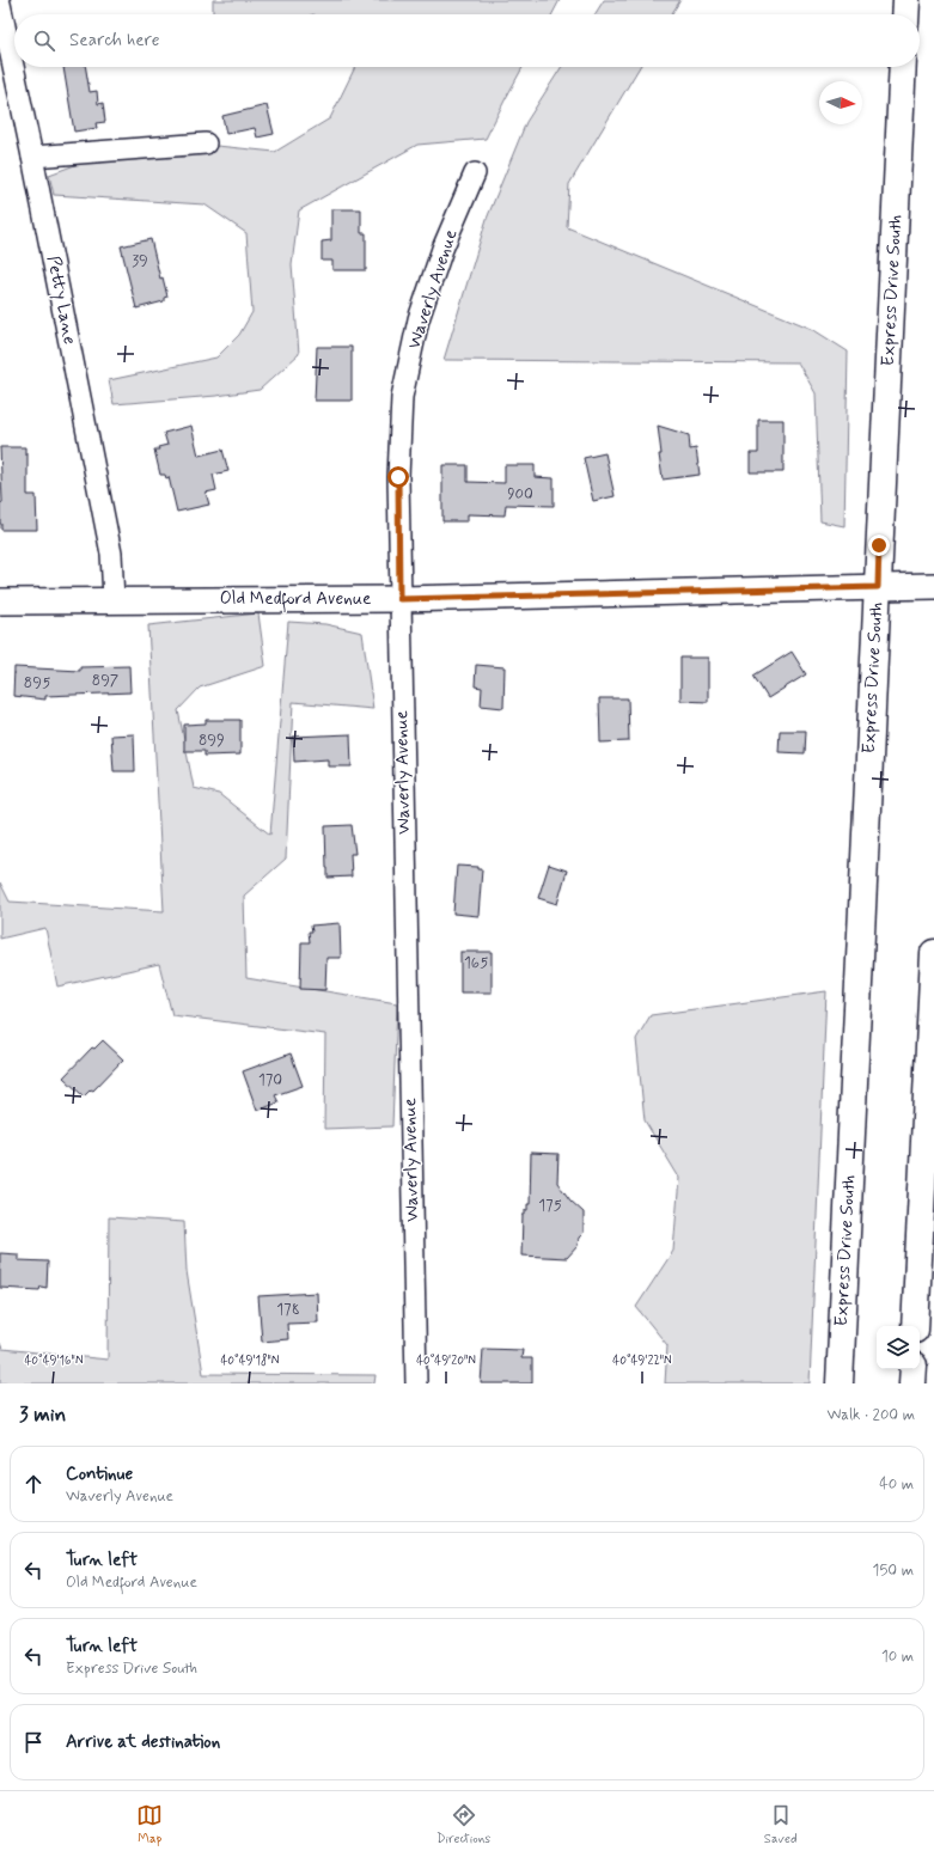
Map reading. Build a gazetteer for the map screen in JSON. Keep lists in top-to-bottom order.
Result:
{
  "streets": {
    "main road": ["Express Drive South"],
    "street": ["Waverly Avenue", "Petty Lane", "Old Medford Avenue"]
  },
  "crossings": [
    ["Waverly Avenue", "Old Medford Avenue"],
    ["Express Drive South", "Old Medford Avenue"],
    ["Petty Lane", "Old Medford Avenue"]
  ],
  "house_numbers": [
    "39",
    "900",
    "897",
    "895",
    "899",
    "165",
    "170",
    "175",
    "178"
  ],
  "north": "right",
  "page": {
    "search": "Search here",
    "heading": ["3 min", "Walk · 200 m"],
    "list": [
      ["Continue", "Waverly Avenue", "40 m"],
      ["Turn left", "Old Medford Avenue", "150 m"],
      ["Turn left", "Express Drive South", "10 m"],
      "Arrive at destination"
    ],
    "nav": ["Map", "Directions", "Saved"]
  },
  "coordinates": [
    "40°49'16\"N",
    "40°49'18\"N",
    "40°49'20\"N",
    "40°49'22\"N"
  ]
}
